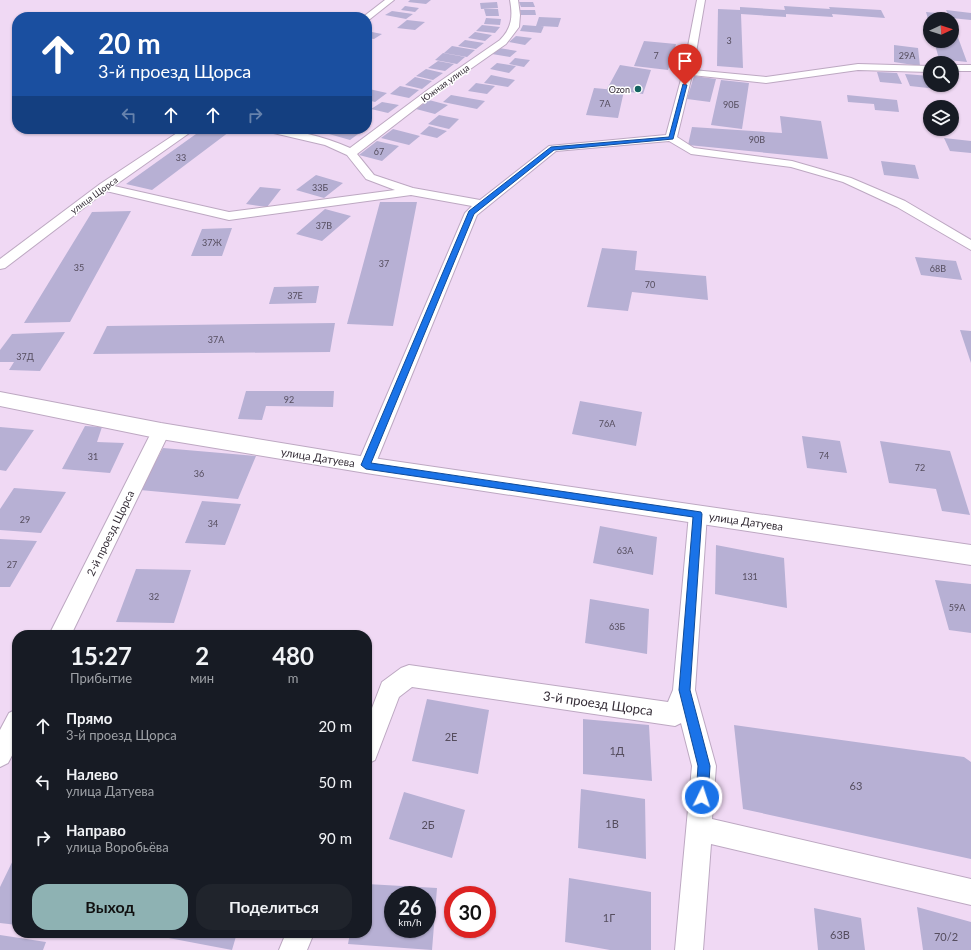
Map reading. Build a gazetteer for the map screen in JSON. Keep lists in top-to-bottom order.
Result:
{
  "streets": {
    "street": [
      "Южная улица",
      "улица Щорса",
      "улица Датуева",
      "2-й проезд Щорса",
      "3-й проезд Щорса"
    ]
  },
  "crossings": [
    ["улица Датуева", "2-й проезд Щорса"],
    ["улица Датуева", "3-й проезд Щорса"]
  ],
  "places": ["Ozon"],
  "house_numbers": [
    "3",
    "7",
    "29А",
    "7А",
    "90Б",
    "90В",
    "67",
    "33",
    "33Б",
    "37В",
    "37Ж",
    "37",
    "35",
    "68В",
    "70",
    "37Е",
    "37А",
    "37Д",
    "92",
    "76А",
    "74",
    "31",
    "72",
    "36",
    "29",
    "34",
    "63А",
    "27",
    "131",
    "32",
    "59А",
    "63Б",
    "2Е",
    "1Д",
    "63",
    "1В",
    "2Б",
    "1Г",
    "63В",
    "70/2"
  ],
  "north": "right",
  "page": {
    "turn": ["20 m", "3-й проезд Щорса"],
    "eta": [
      "15:27",
      "Прибытие",
      "2",
      "мин",
      "480",
      "m"
    ],
    "list": [
      {
        "name": "Прямо",
        "note": "3-й проезд Щорса",
        "value": "20 m"
      },
      {
        "name": "Налево",
        "note": "улица Датуева",
        "value": "50 m"
      },
      {
        "name": "Направо",
        "note": "улица Воробьёва",
        "value": "90 m"
      }
    ],
    "buttons": ["Выход", "Поделиться"],
    "speed": "26 km/h",
    "limit": "30"
  }
}
